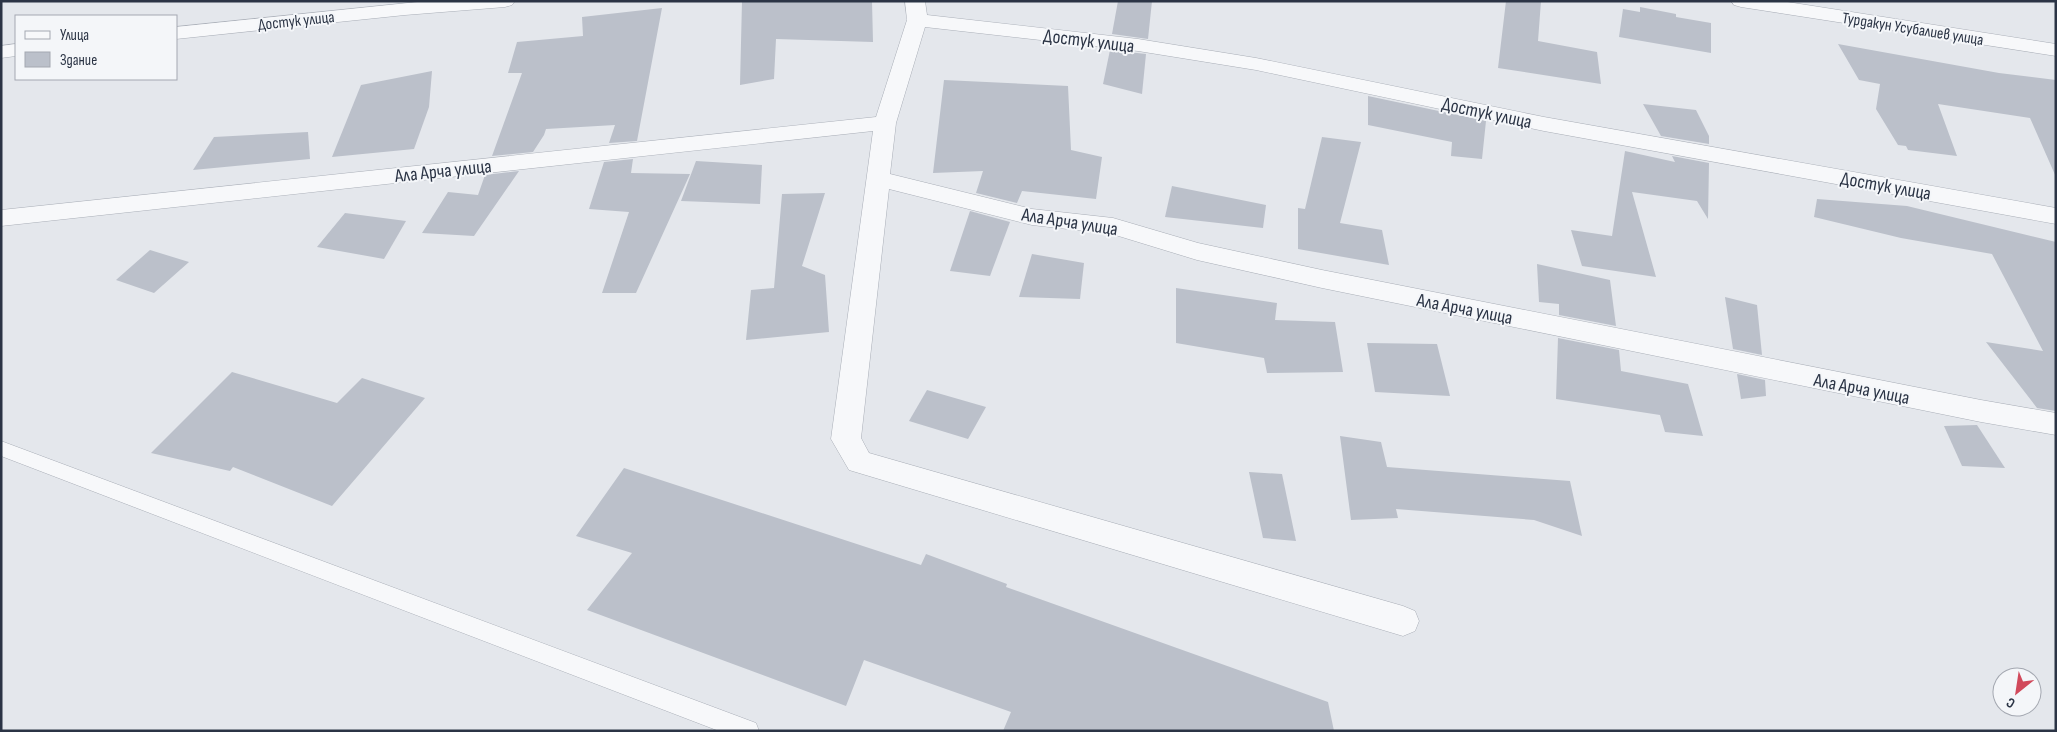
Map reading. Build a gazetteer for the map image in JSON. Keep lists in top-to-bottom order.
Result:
{
  "streets": {
    "street": ["Достук улица", "Турдакун Усубалиев улица", "Ала Арча улица"]
  },
  "legend": ["Улица", "Здание"],
  "north": "bottom left"
}
